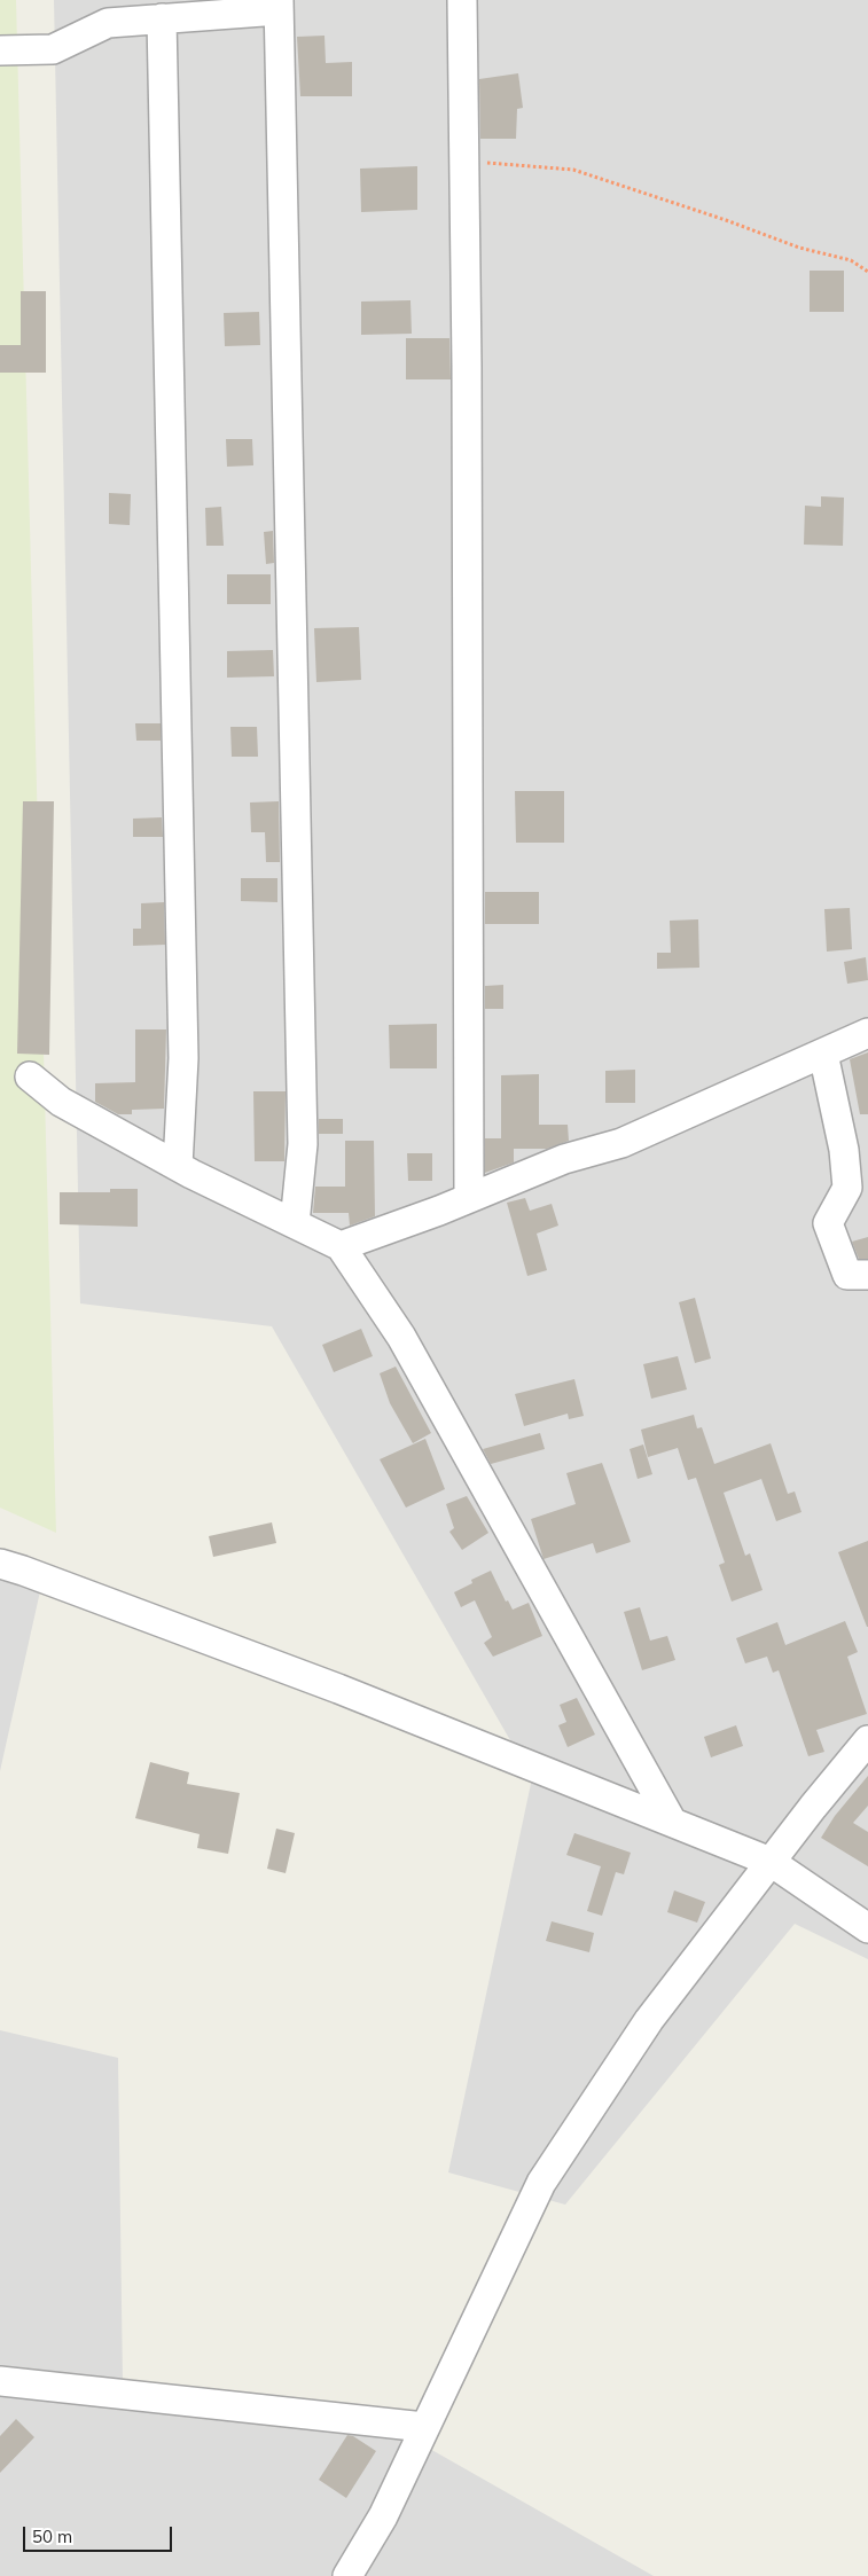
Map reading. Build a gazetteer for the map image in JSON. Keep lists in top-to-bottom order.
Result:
{
  "scale_bar": "50 m"
}
